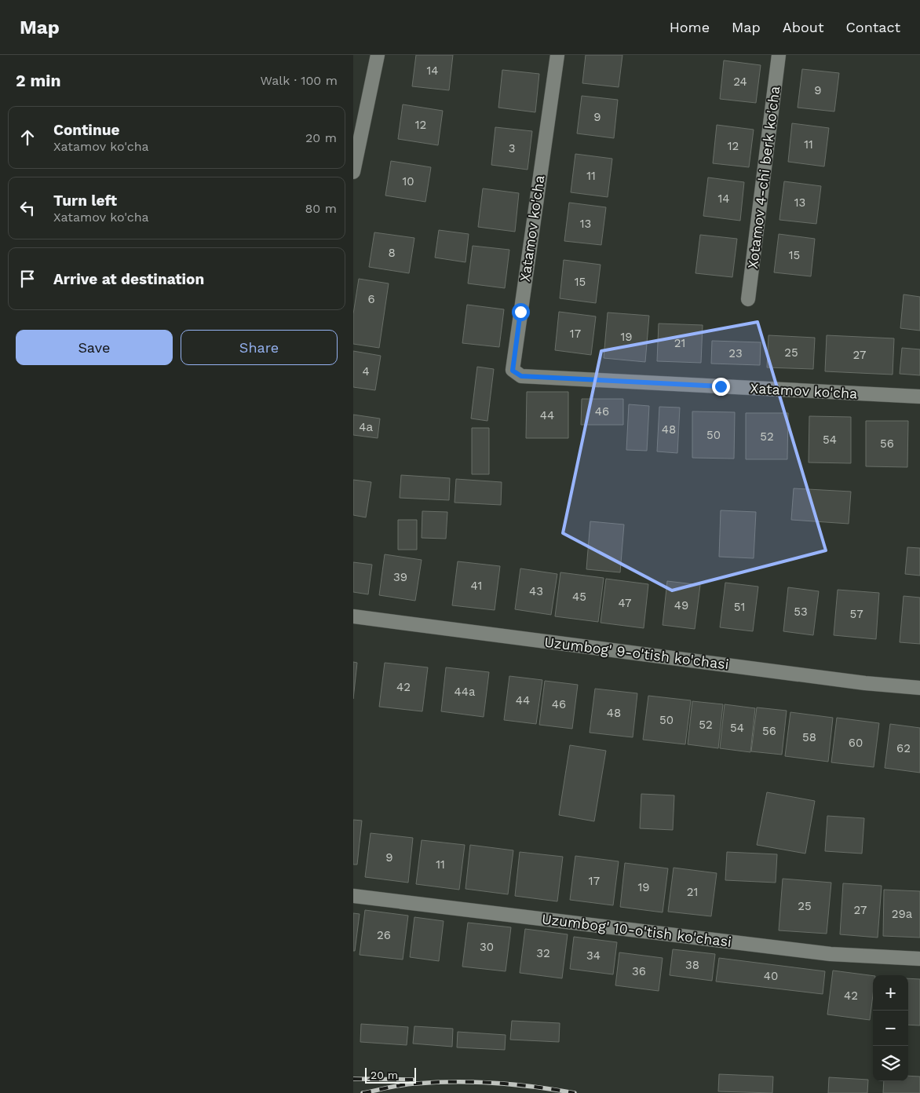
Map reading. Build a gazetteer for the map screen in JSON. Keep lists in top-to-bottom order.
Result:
{
  "streets": {
    "street": [
      "Xotamov 4-chi berk ko'cha",
      "Xatamov ko'cha",
      "Uzumbog' 9-o'tish ko'chasi",
      "Uzumbog' 10-o'tish ko'chasi"
    ]
  },
  "house_numbers": [
    "14",
    "24",
    "9",
    "9",
    "12",
    "11",
    "12",
    "3",
    "11",
    "10",
    "14",
    "13",
    "13",
    "8",
    "15",
    "15",
    "6",
    "17",
    "19",
    "21",
    "25",
    "23",
    "27",
    "4",
    "46",
    "44",
    "4а",
    "48",
    "50",
    "52",
    "54",
    "56",
    "39",
    "41",
    "43",
    "45",
    "47",
    "49",
    "51",
    "53",
    "57",
    "42",
    "44a",
    "44",
    "46",
    "48",
    "50",
    "52",
    "54",
    "56",
    "58",
    "60",
    "62",
    "9",
    "11",
    "17",
    "19",
    "21",
    "25",
    "27",
    "29a",
    "26",
    "30",
    "32",
    "34",
    "38",
    "36",
    "40",
    "42"
  ],
  "scale_bar": "20 m",
  "page": {
    "header": "Map",
    "nav": [
      "Home",
      "Map",
      "About",
      "Contact"
    ],
    "heading": ["2 min", "Walk · 100 m"],
    "list": [
      ["Continue", "Xatamov ko'cha", "20 m"],
      ["Turn left", "Xatamov ko'cha", "80 m"],
      "Arrive at destination"
    ],
    "buttons": ["Save", "Share"],
    "map_buttons": ["+", "−"],
    "scale": "20 m"
  }
}
